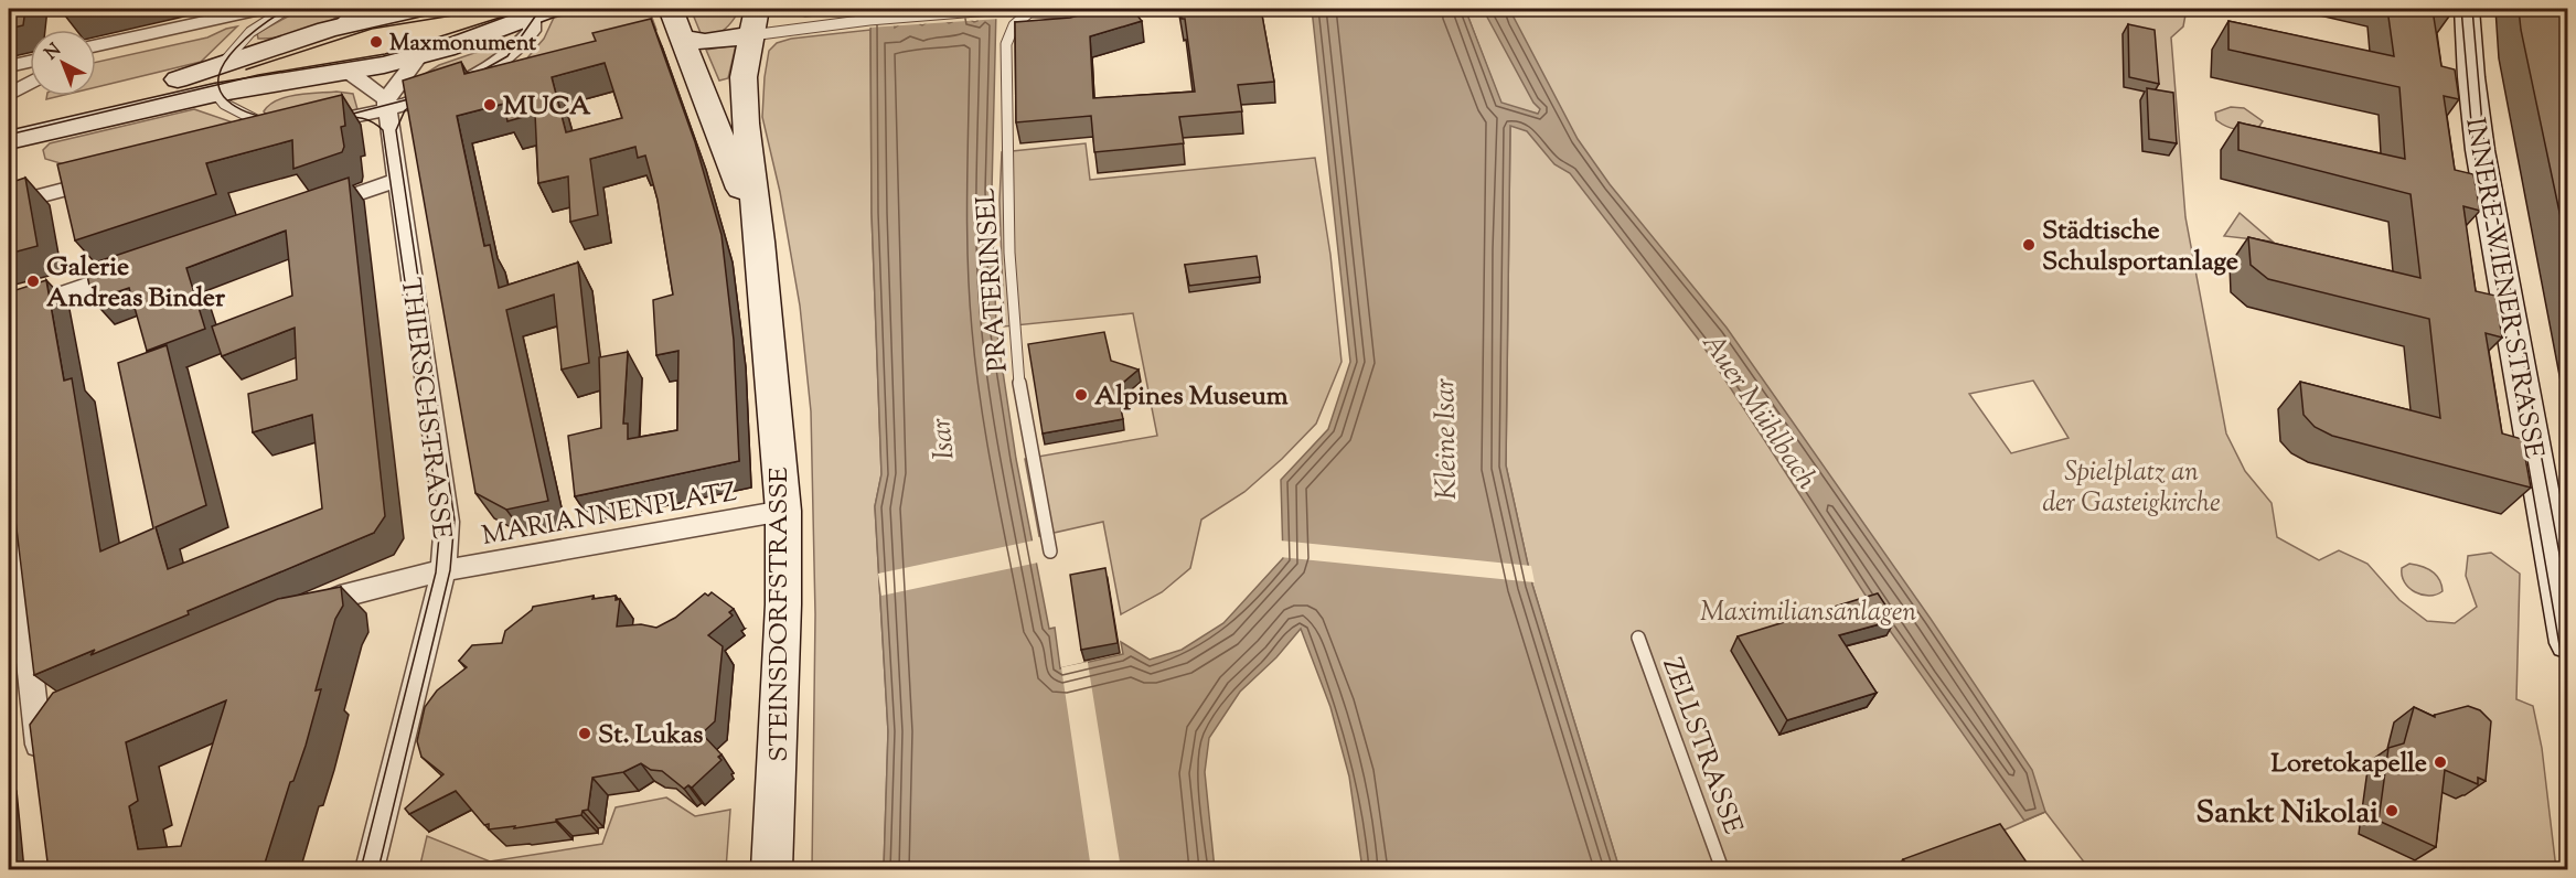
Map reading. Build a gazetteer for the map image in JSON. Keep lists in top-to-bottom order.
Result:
{
  "streets": {
    "main road": ["INNERE WIENER STRASSE", "STEINSDORFSTRASSE"],
    "street": ["THIERSCHSTRASSE", "MARIANNENPLATZ"],
    "lane": ["PRATERINSEL", "ZELLSTRASSE"]
  },
  "crossings": [
    ["THIERSCHSTRASSE", "MARIANNENPLATZ"],
    ["MARIANNENPLATZ", "STEINSDORFSTRASSE"]
  ],
  "water": ["Auer Mühlbach", "Isar", "Kleine Isar"],
  "parks": ["Spielplatz an der Gasteigkirche", "Maximiliansanlagen"],
  "places": [
    "Maxmonument",
    "MUCA",
    "Städtische Schulsportanlage",
    "Galerie Andreas Binder",
    "Alpines Museum",
    "St. Lukas",
    "Loretokapelle",
    "Sankt Nikolai"
  ],
  "north": "top left"
}
